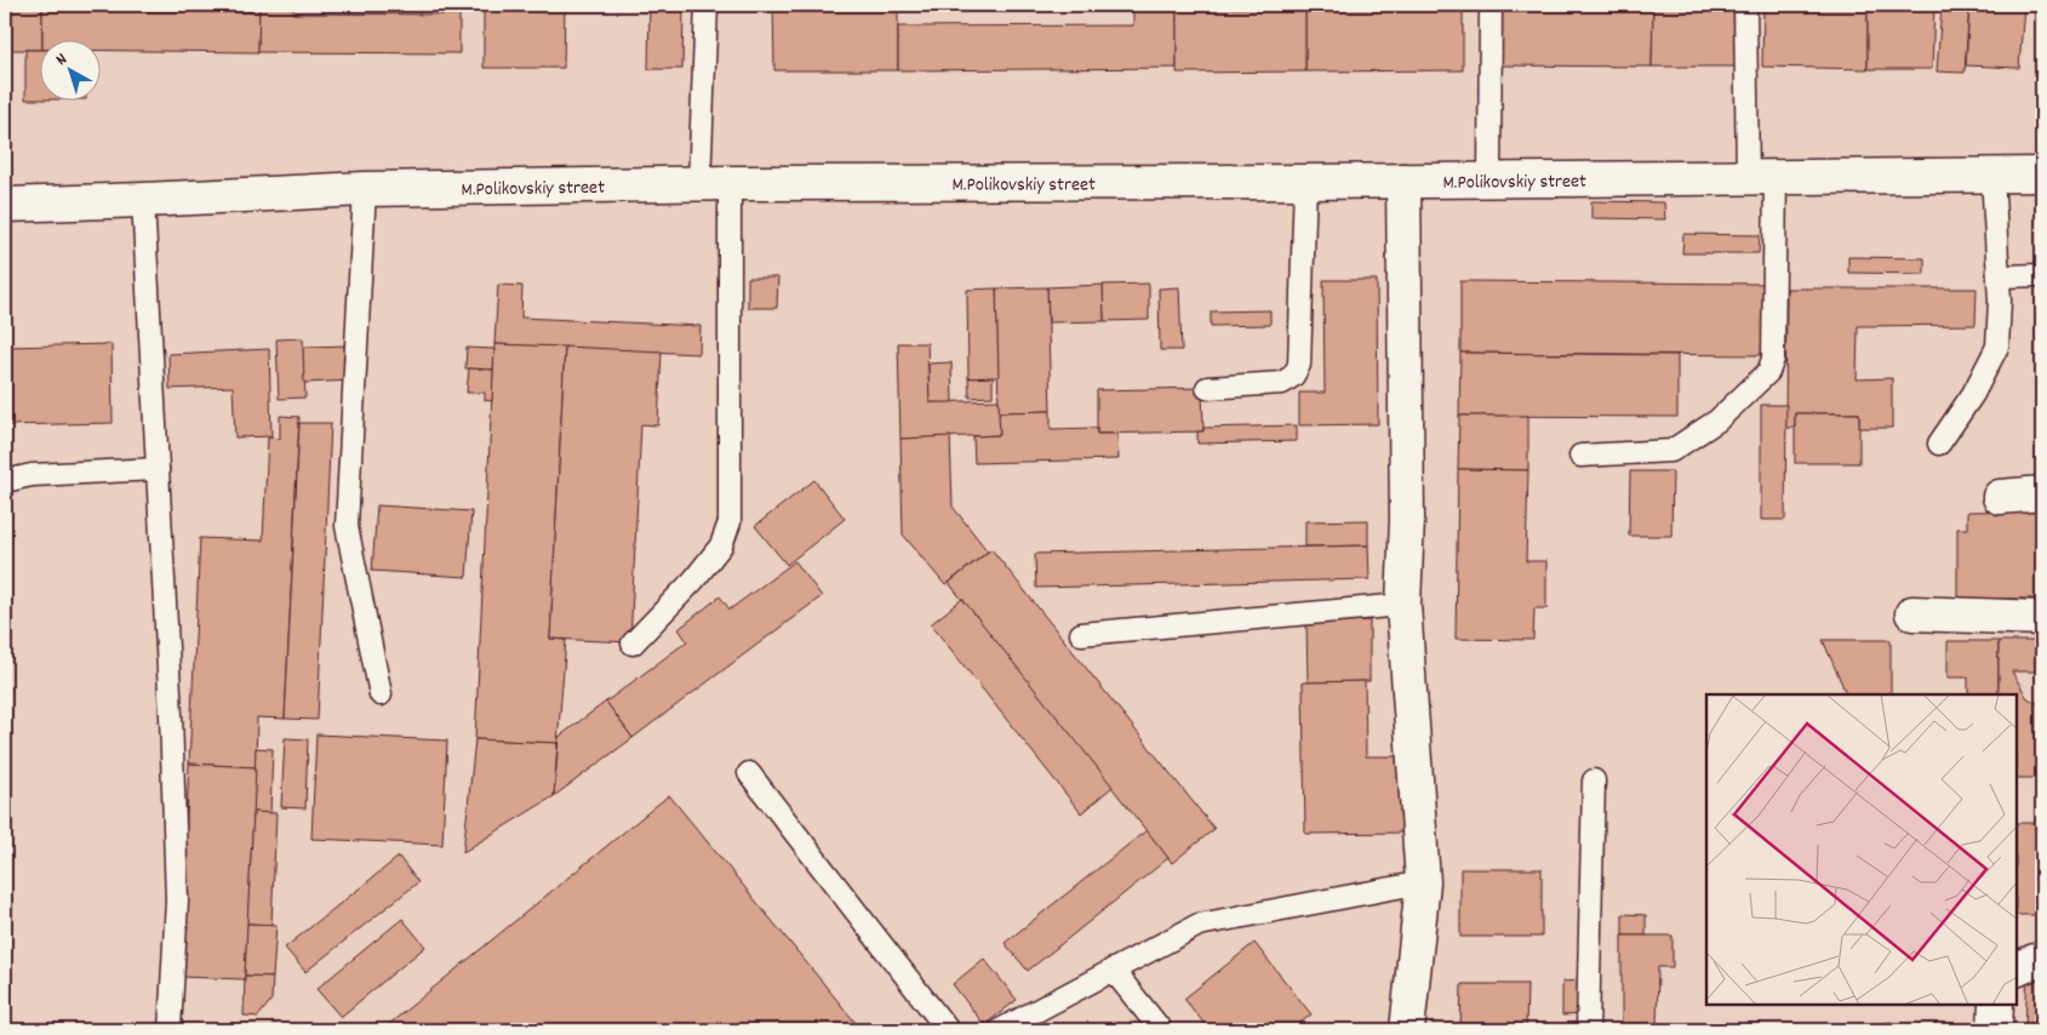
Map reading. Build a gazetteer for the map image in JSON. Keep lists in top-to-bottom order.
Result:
{
  "streets": {
    "street": ["M.Polikovskiy street"]
  },
  "north": "top left"
}
